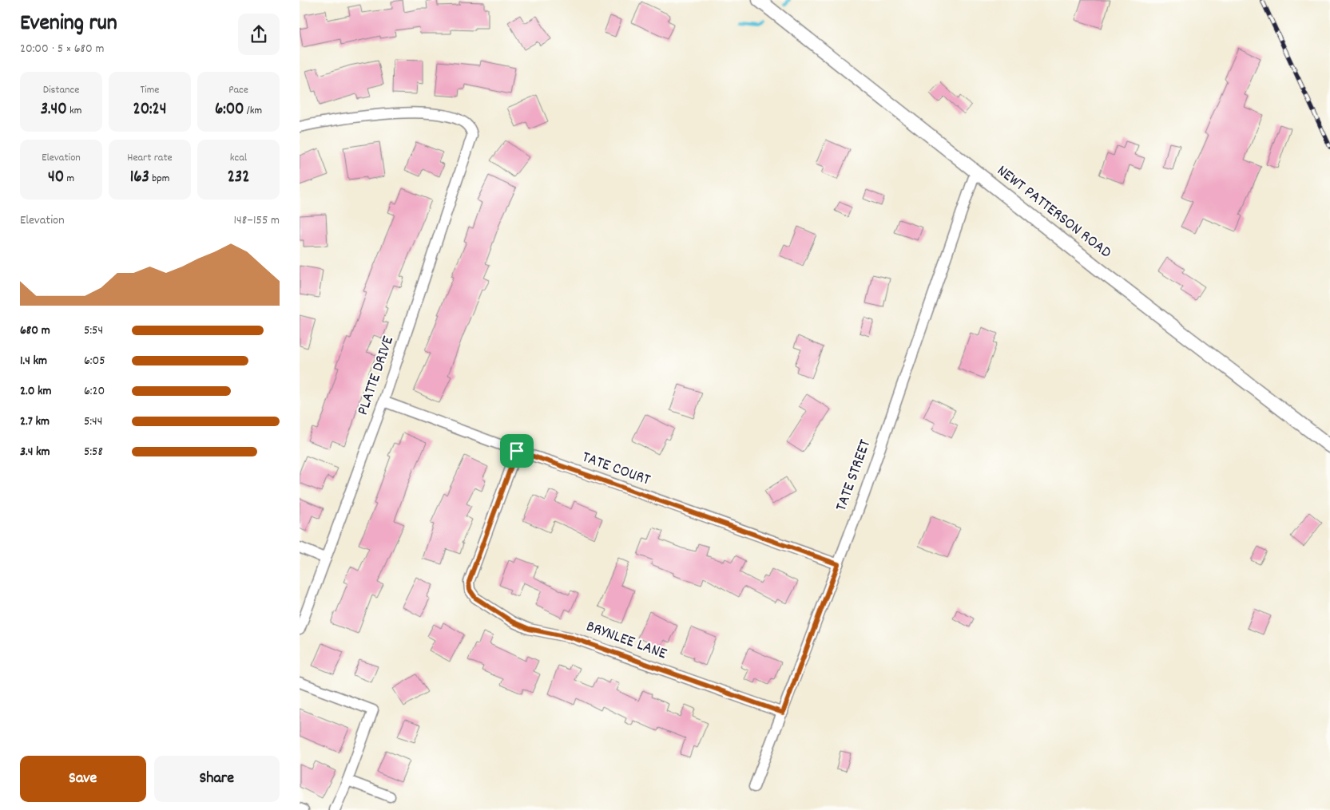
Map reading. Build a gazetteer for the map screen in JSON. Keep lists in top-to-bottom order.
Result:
{
  "streets": {
    "street": [
      "NEWT PATTERSON ROAD",
      "PLATTE DRIVE",
      "TATE COURT",
      "TATE STREET",
      "BRYNLEE LANE"
    ]
  },
  "crossings": [
    ["NEWT PATTERSON ROAD", "TATE STREET"],
    ["PLATTE DRIVE", "TATE COURT"],
    ["TATE COURT", "TATE STREET"],
    ["TATE COURT", "BRYNLEE LANE"],
    ["TATE STREET", "BRYNLEE LANE"]
  ],
  "page": {
    "heading": ["Evening run", "20:00 · 5 × 680 m"],
    "stats": [
      ["Distance", "3.40 km"],
      ["Time", "20:24"],
      ["Pace", "6:00 /km"],
      ["Elevation", "40 m"],
      ["Heart rate", "163 bpm"],
      ["kcal", "232"]
    ],
    "chart": ["Elevation", "148–155 m"],
    "list": [
      {
        "name": "680 m",
        "note": "5:54"
      },
      {
        "name": "1.4 km",
        "note": "6:05"
      },
      {
        "name": "2.0 km",
        "note": "6:20"
      },
      {
        "name": "2.7 km",
        "note": "5:44"
      },
      {
        "name": "3.4 km",
        "note": "5:58"
      }
    ],
    "buttons": ["Save", "Share"]
  }
}
